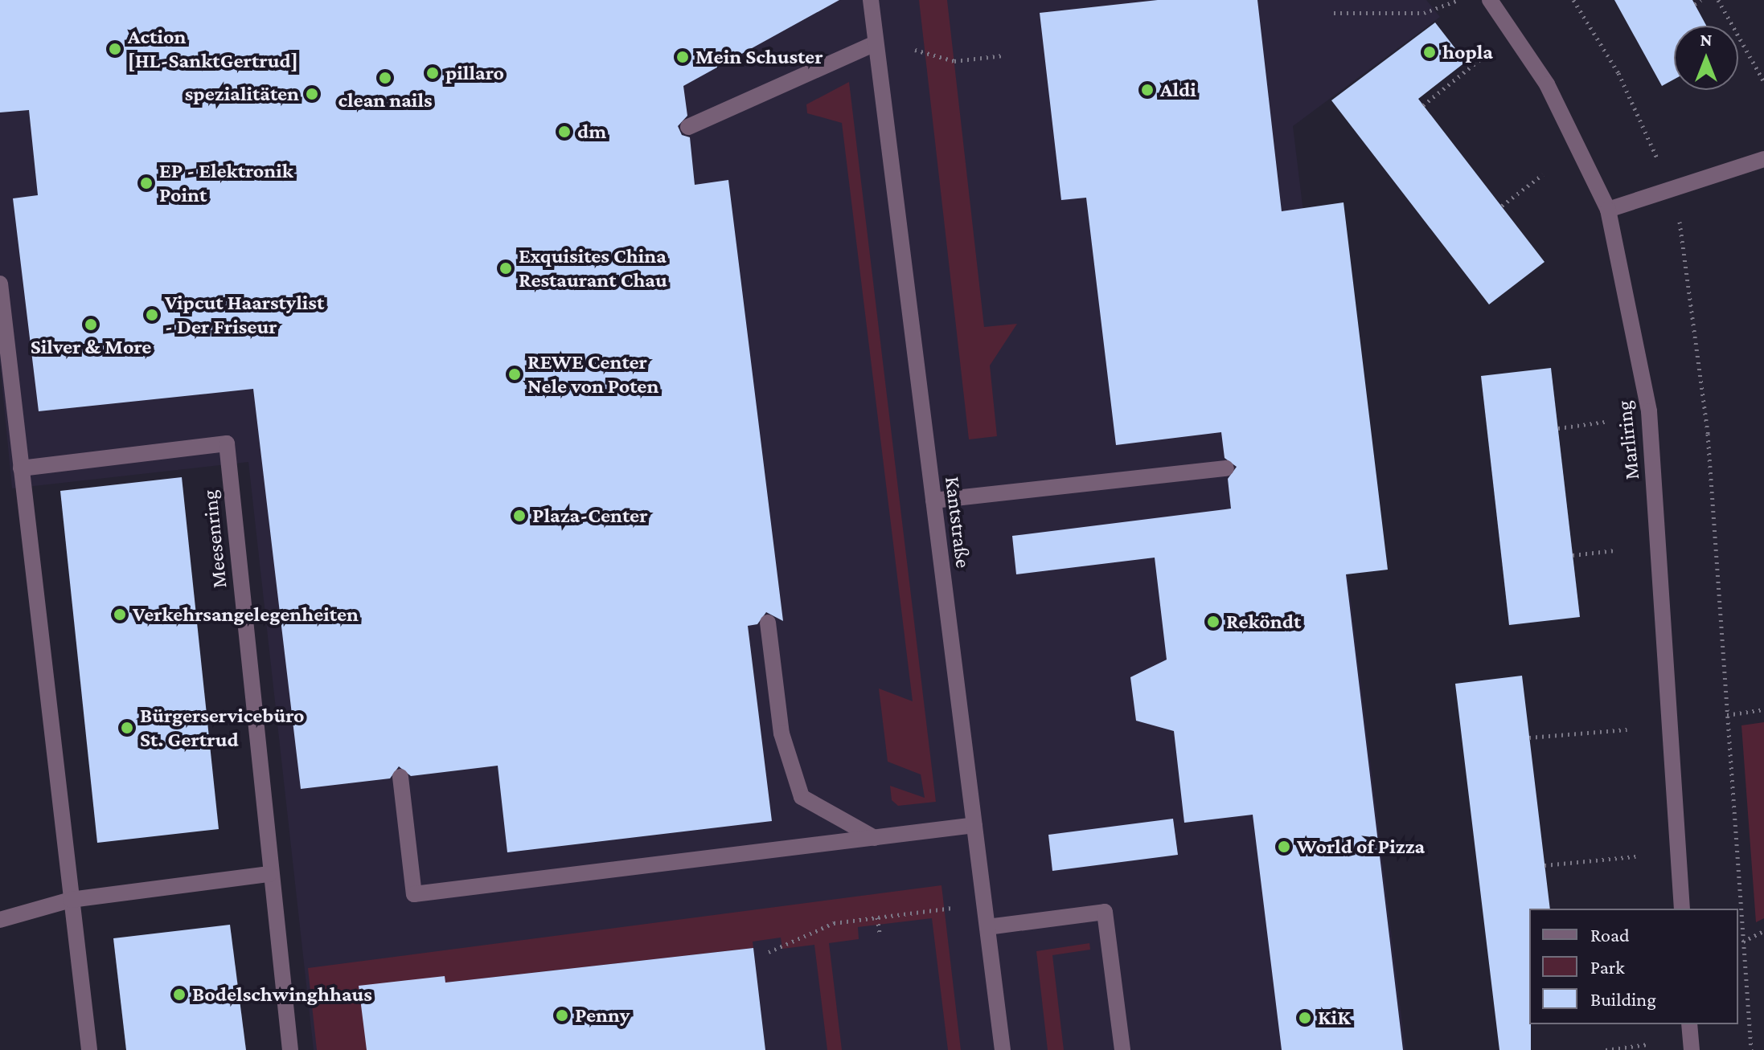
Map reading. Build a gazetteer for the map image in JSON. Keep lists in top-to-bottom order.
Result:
{
  "streets": {
    "street": ["Marliring", "Kantstraße", "Meesenring"]
  },
  "places": [
    "Action [HL-SanktGertrud]",
    "hopla",
    "Mein Schuster",
    "pillaro",
    "clean nails",
    "Aldi",
    "spezialitäten",
    "dm",
    "EP - Elektronik Point",
    "Exquisites China Restaurant Chau",
    "Vipcut Haarstylist - Der Friseur",
    "Silver & More",
    "REWE Center Nele von Poten",
    "Plaza-Center",
    "Verkehrsangelegenheiten",
    "Reköndt",
    "Bürgerservicebüro St. Gertrud",
    "World of Pizza",
    "Bodelschwinghhaus",
    "Penny",
    "KiK"
  ],
  "legend": ["Road", "Park", "Building"],
  "north": "top"
}
